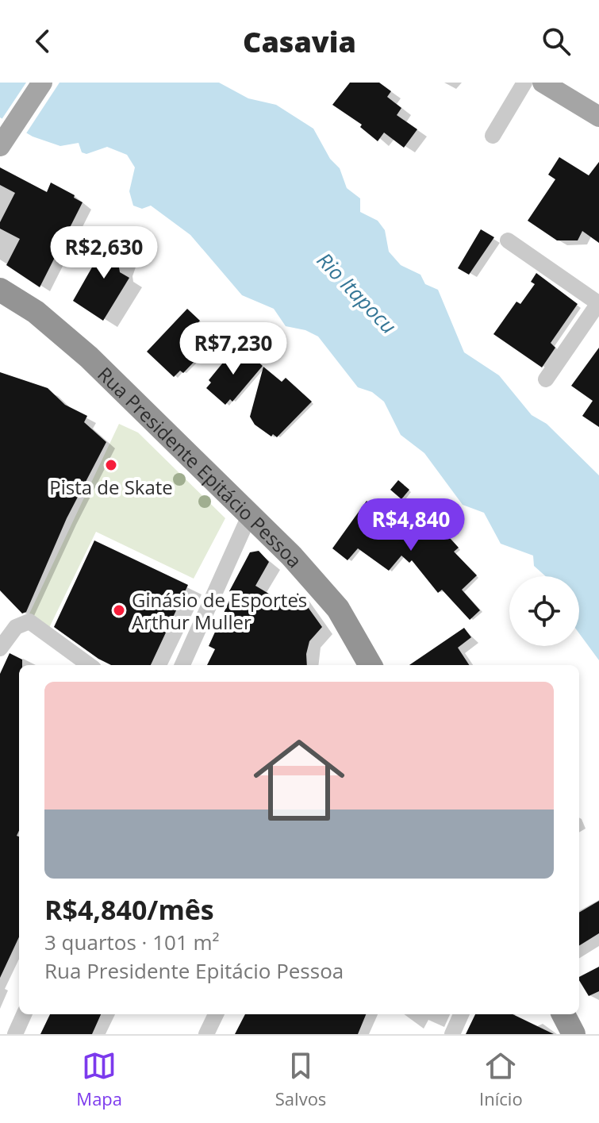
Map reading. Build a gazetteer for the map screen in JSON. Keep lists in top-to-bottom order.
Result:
{
  "streets": {
    "highway": ["Rua Presidente Epitácio Pessoa"]
  },
  "water": ["Rio Itapocu"],
  "places": ["Pista de Skate", "Ginásio de Esportes Arthur Muller"],
  "page": {
    "header": "Casavia",
    "price": ["R$2,630", "R$7,230", "R$4,840"],
    "list": [
      {
        "name": "R$4,840/mês",
        "note": "3 quartos · 101 m² · Rua Presidente Epitácio Pessoa"
      }
    ],
    "tabs": ["Mapa", "Salvos", "Início"]
  }
}
